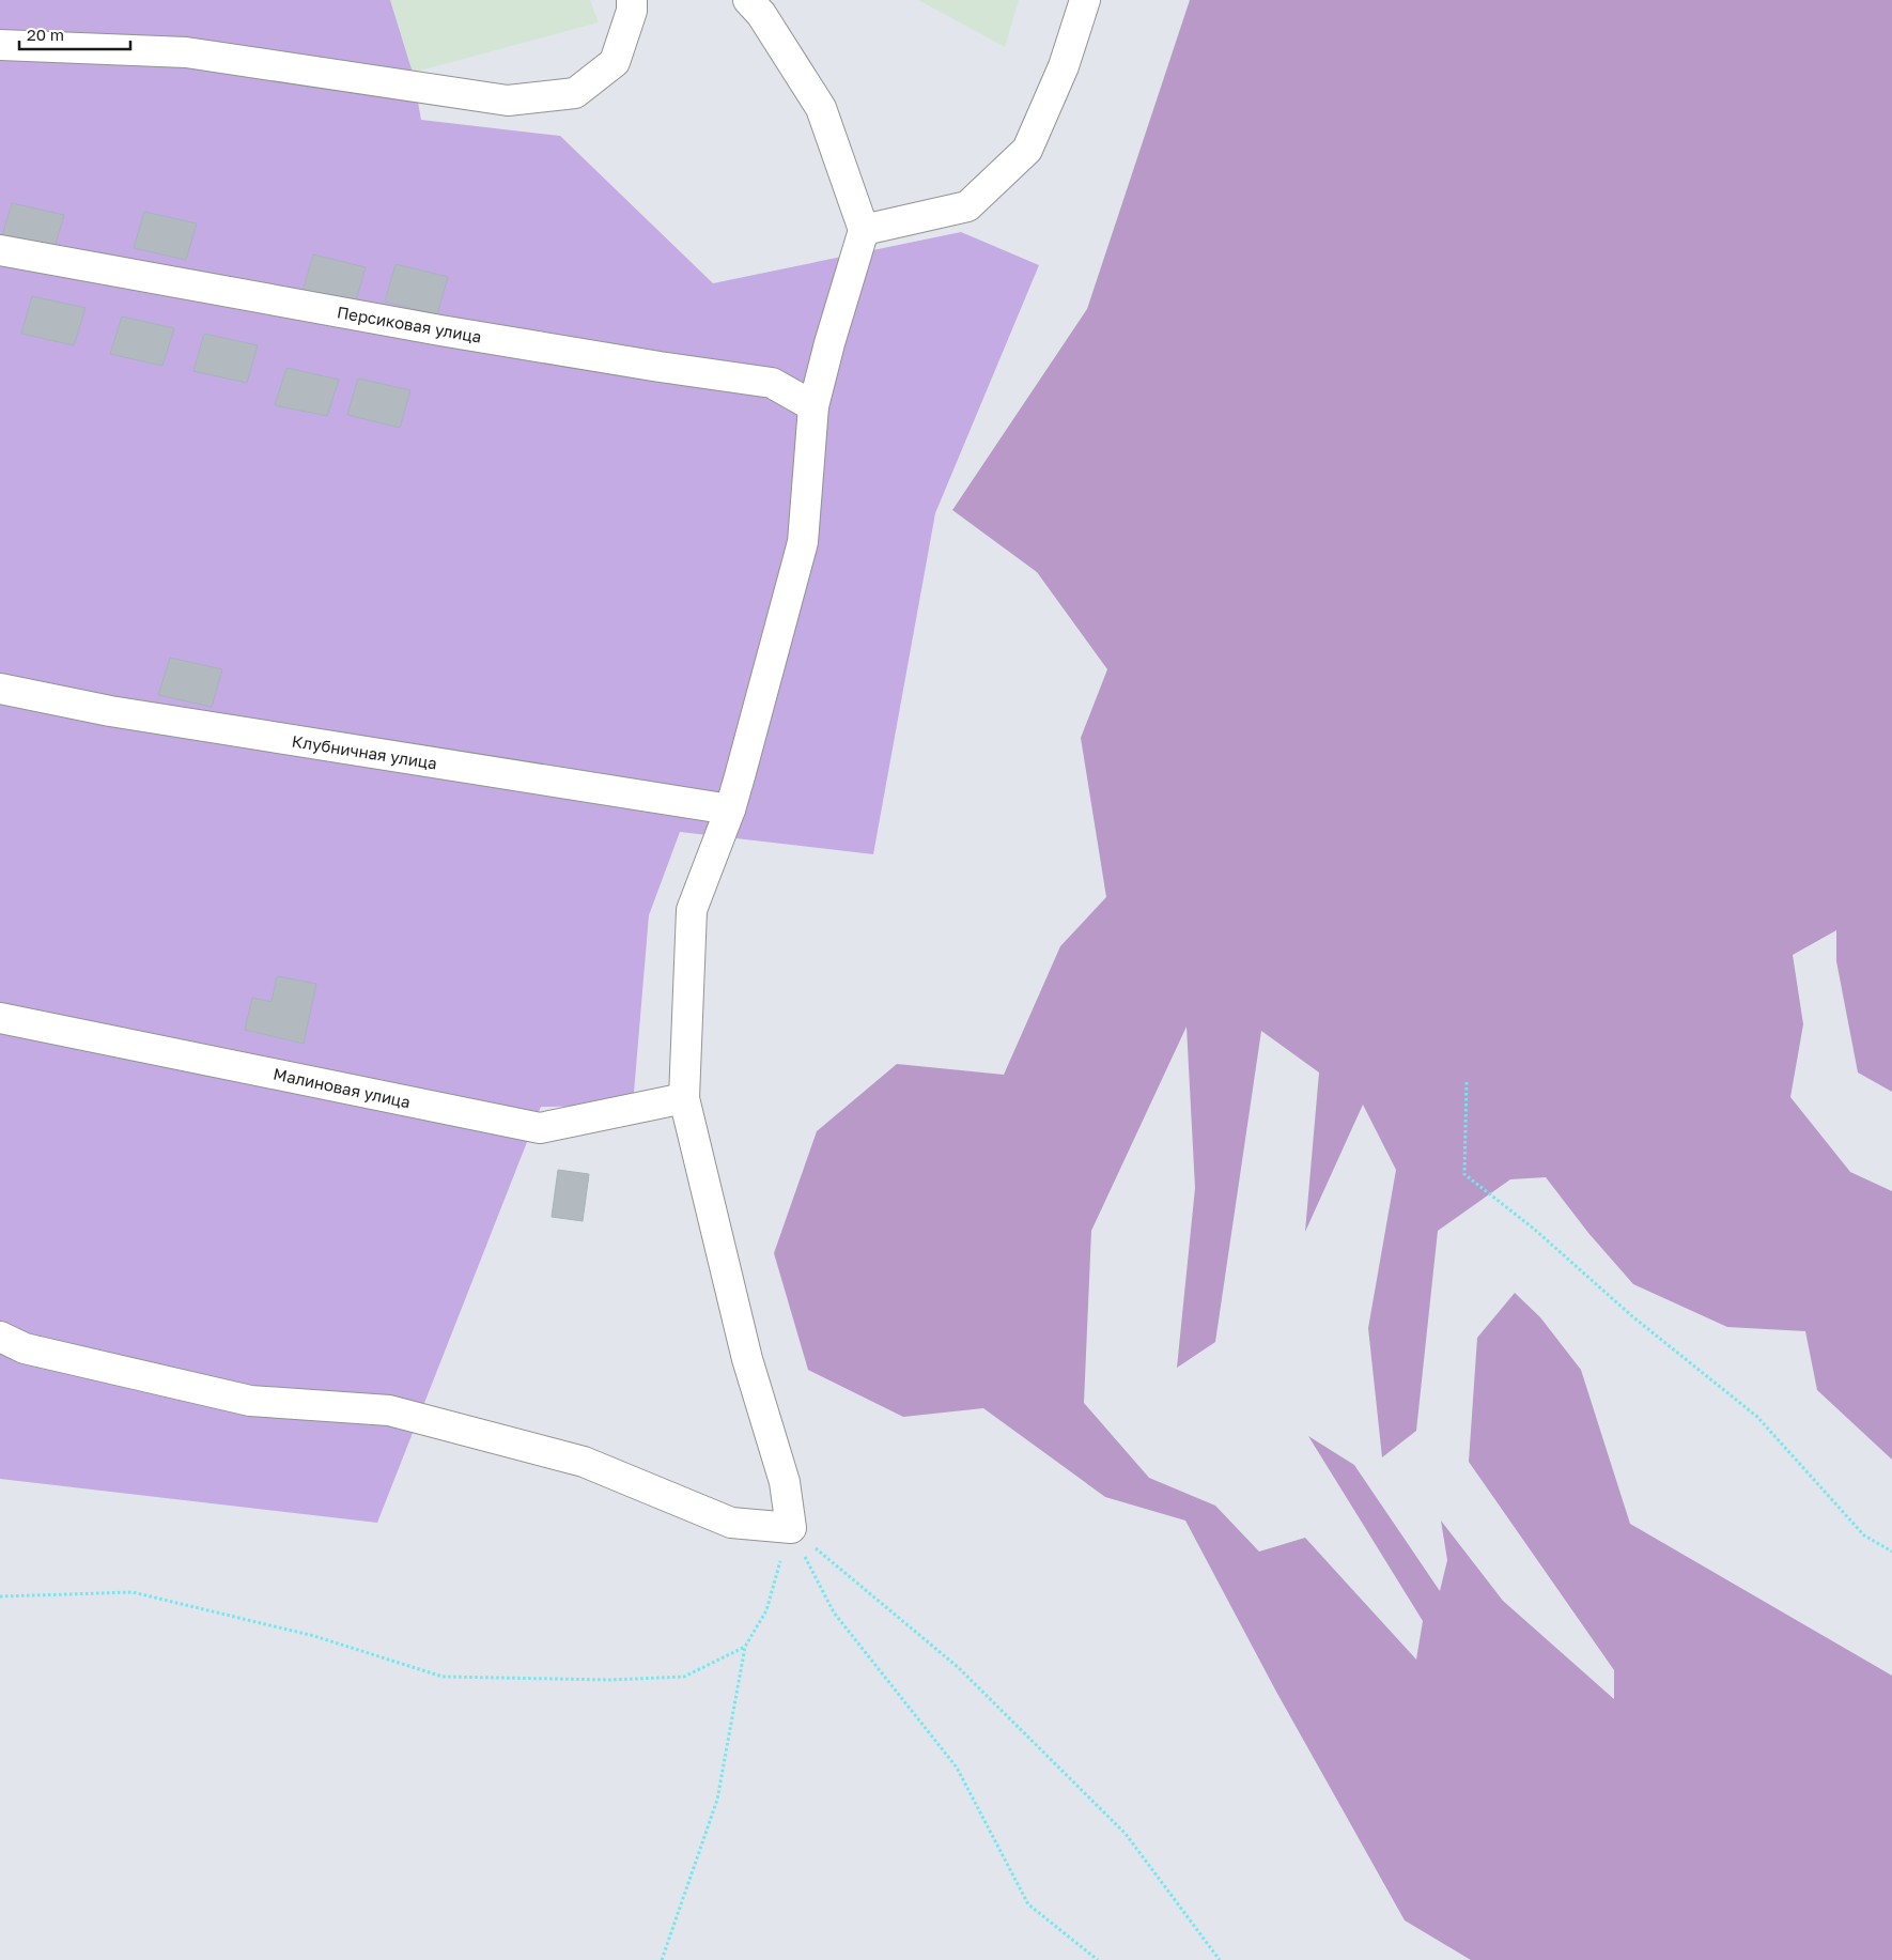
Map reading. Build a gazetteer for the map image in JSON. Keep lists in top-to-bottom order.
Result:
{
  "streets": {
    "street": ["Персиковая улица", "Клубничная улица", "Малиновая улица"]
  },
  "scale_bar": "20 m"
}
